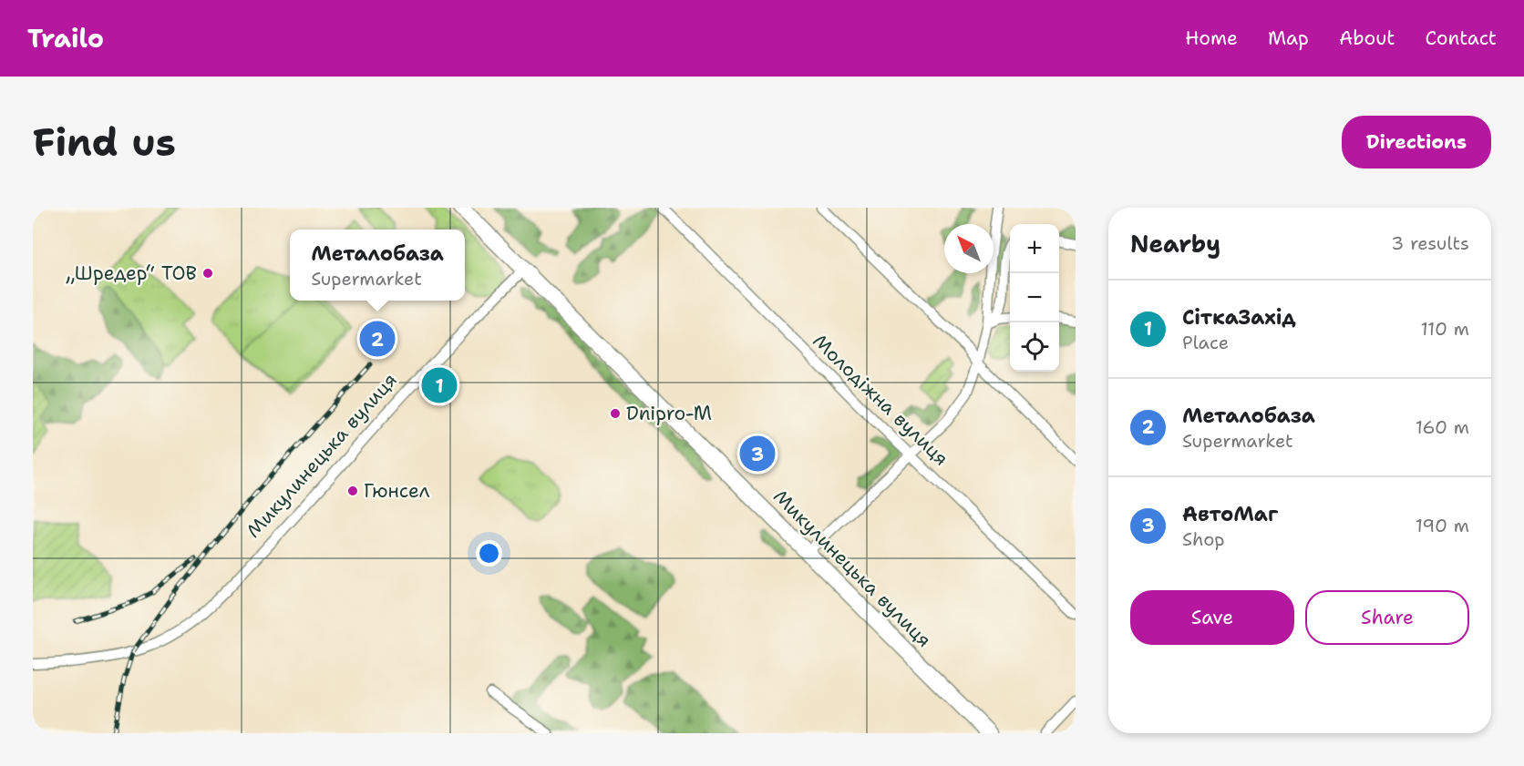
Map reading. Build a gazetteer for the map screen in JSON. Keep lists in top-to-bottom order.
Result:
{
  "streets": {
    "highway": ["Микулинецька вулиця"],
    "street": ["Молодіжна вулиця"]
  },
  "places": ["„Шредер“ ТОВ", "Dnipro-M", "Гюнсел"],
  "north": "top left",
  "page": {
    "header": "Trailo",
    "nav": [
      "Home",
      "Map",
      "About",
      "Contact"
    ],
    "buttons": [
      "Directions",
      ["Save", "Share"]
    ],
    "title": "Find us",
    "heading": ["Nearby", "3 results"],
    "map_buttons": ["+", "−"],
    "popup": ["Металобаза", "Supermarket"],
    "list": [
      {
        "mark": "1",
        "name": "СіткаЗахід",
        "note": "Place",
        "value": "110 m"
      },
      {
        "mark": "2",
        "name": "Металобаза",
        "note": "Supermarket",
        "value": "160 m"
      },
      {
        "mark": "3",
        "name": "АвтоМаг",
        "note": "Shop",
        "value": "190 m"
      }
    ],
    "pins": ["2", "1", "3"]
  }
}
